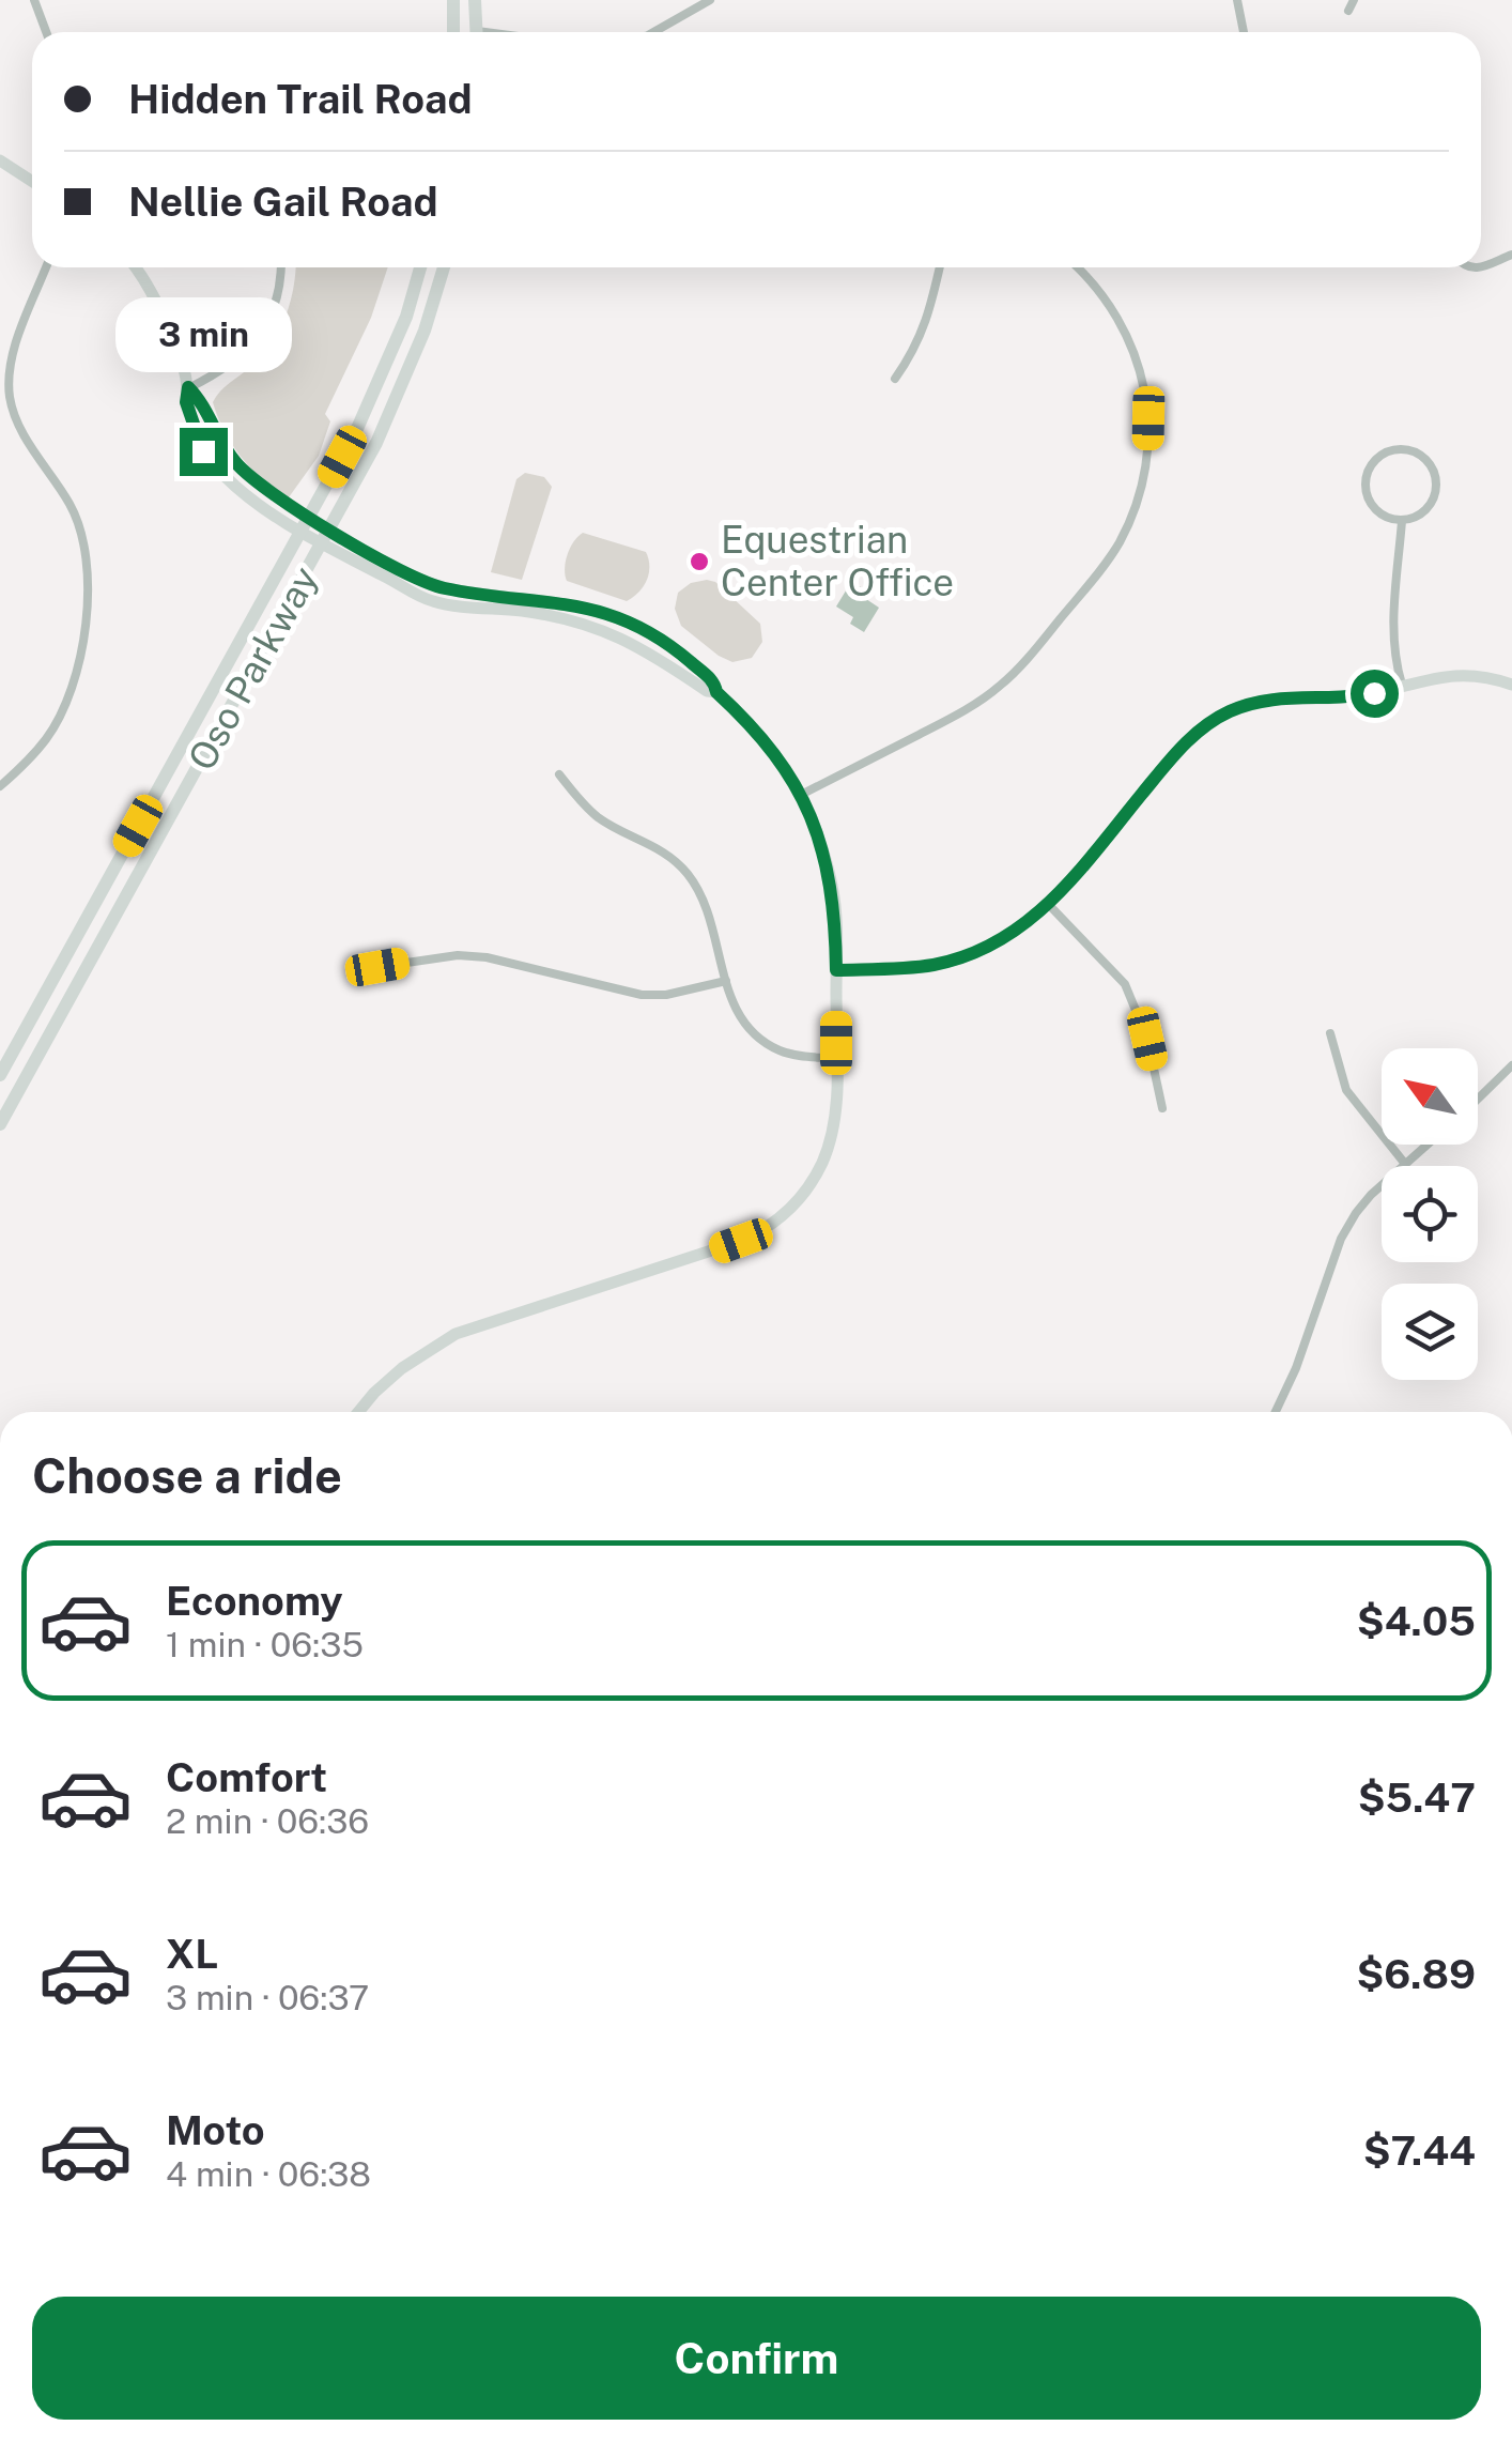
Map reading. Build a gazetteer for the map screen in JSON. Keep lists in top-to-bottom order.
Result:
{
  "streets": {
    "main road": ["Oso Parkway"]
  },
  "places": ["Equestrian Center Office"],
  "north": "top left",
  "page": {
    "banner": ["Hidden Trail Road", "Nellie Gail Road"],
    "bubble": "3 min",
    "heading": "Choose a ride",
    "list": [
      {
        "name": "Economy",
        "note": "1 min · 06:35",
        "value": "$4.05"
      },
      {
        "name": "Comfort",
        "note": "2 min · 06:36",
        "value": "$5.47"
      },
      {
        "name": "XL",
        "note": "3 min · 06:37",
        "value": "$6.89"
      },
      {
        "name": "Moto",
        "note": "4 min · 06:38",
        "value": "$7.44"
      }
    ],
    "buttons": "Confirm"
  }
}
